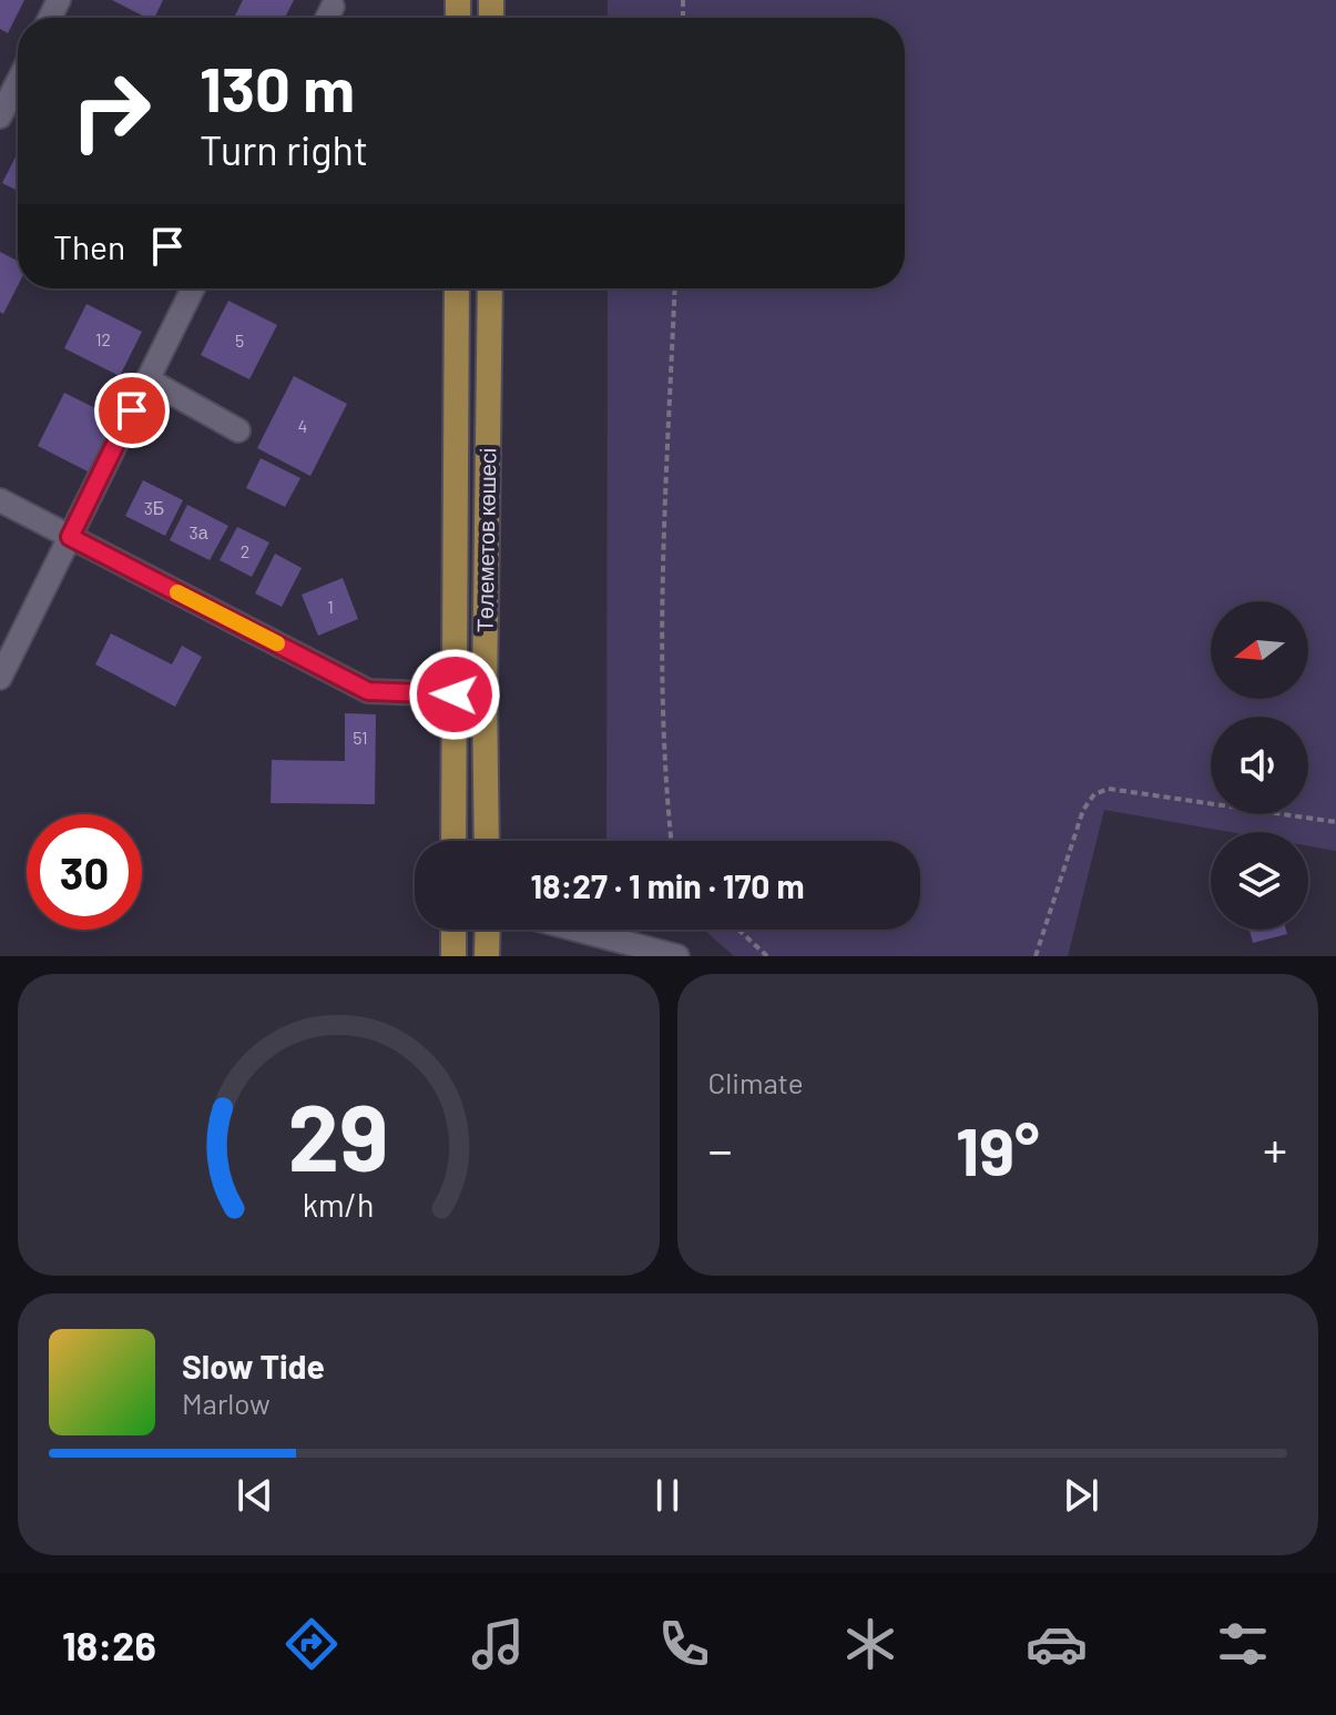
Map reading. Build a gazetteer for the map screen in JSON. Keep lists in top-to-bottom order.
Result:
{
  "streets": {
    "main road": ["Төлеметов көшесі"]
  },
  "house_numbers": [
    "12",
    "5",
    "4",
    "3Б",
    "3а",
    "2",
    "1",
    "51"
  ],
  "north": "left",
  "page": {
    "turn": ["130 m", "Turn right"],
    "then": "Then",
    "limit": "30",
    "trip": "18:27 · 1 min · 170 m",
    "tile": "Climate",
    "heat": ["−", "19°", "+"],
    "song": ["Slow Tide", "Marlow"],
    "tabs": "18:26",
    "gauge": ["29", "km/h"]
  }
}
